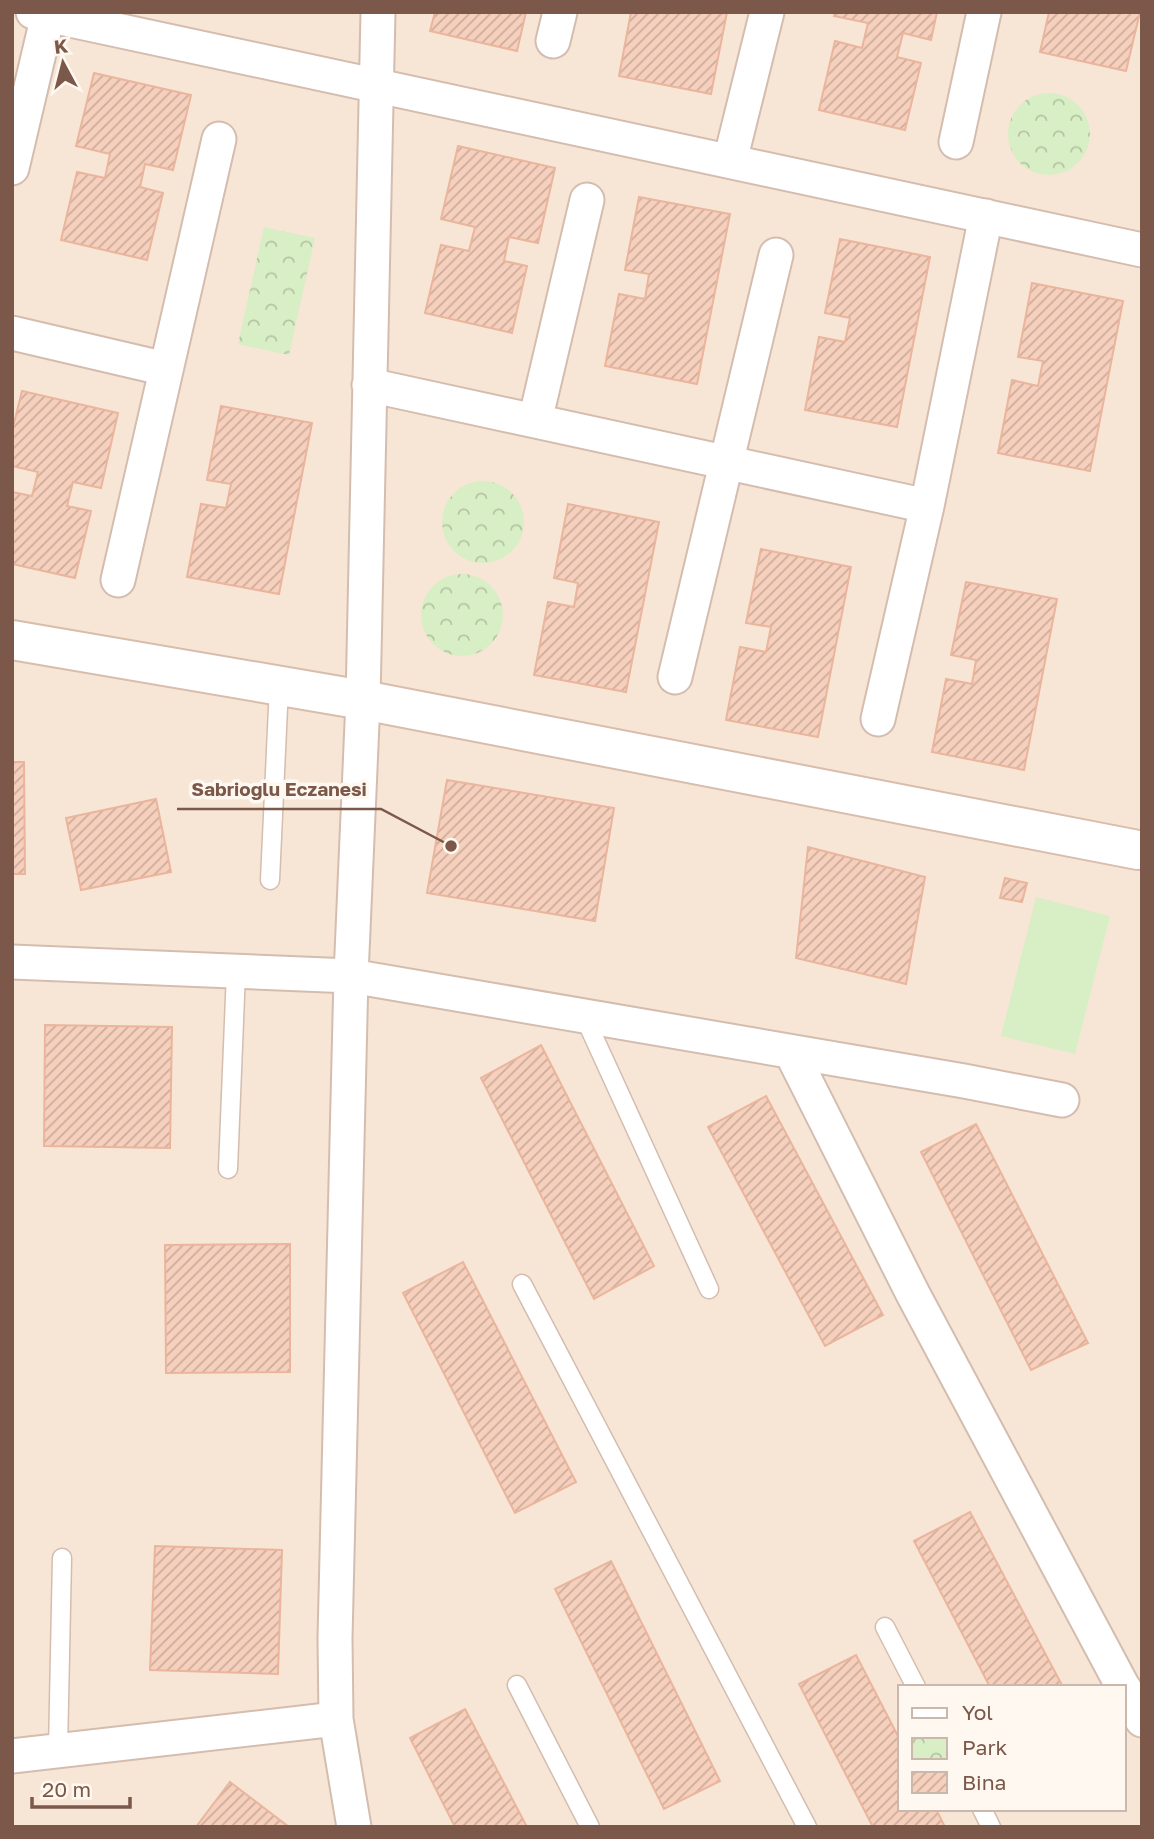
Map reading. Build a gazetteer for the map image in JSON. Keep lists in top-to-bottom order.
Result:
{
  "places": ["Sabrioğlu Eczanesi"],
  "legend": ["Yol", "Park", "Bina"],
  "scale_bar": "20 m",
  "north": "top"
}
